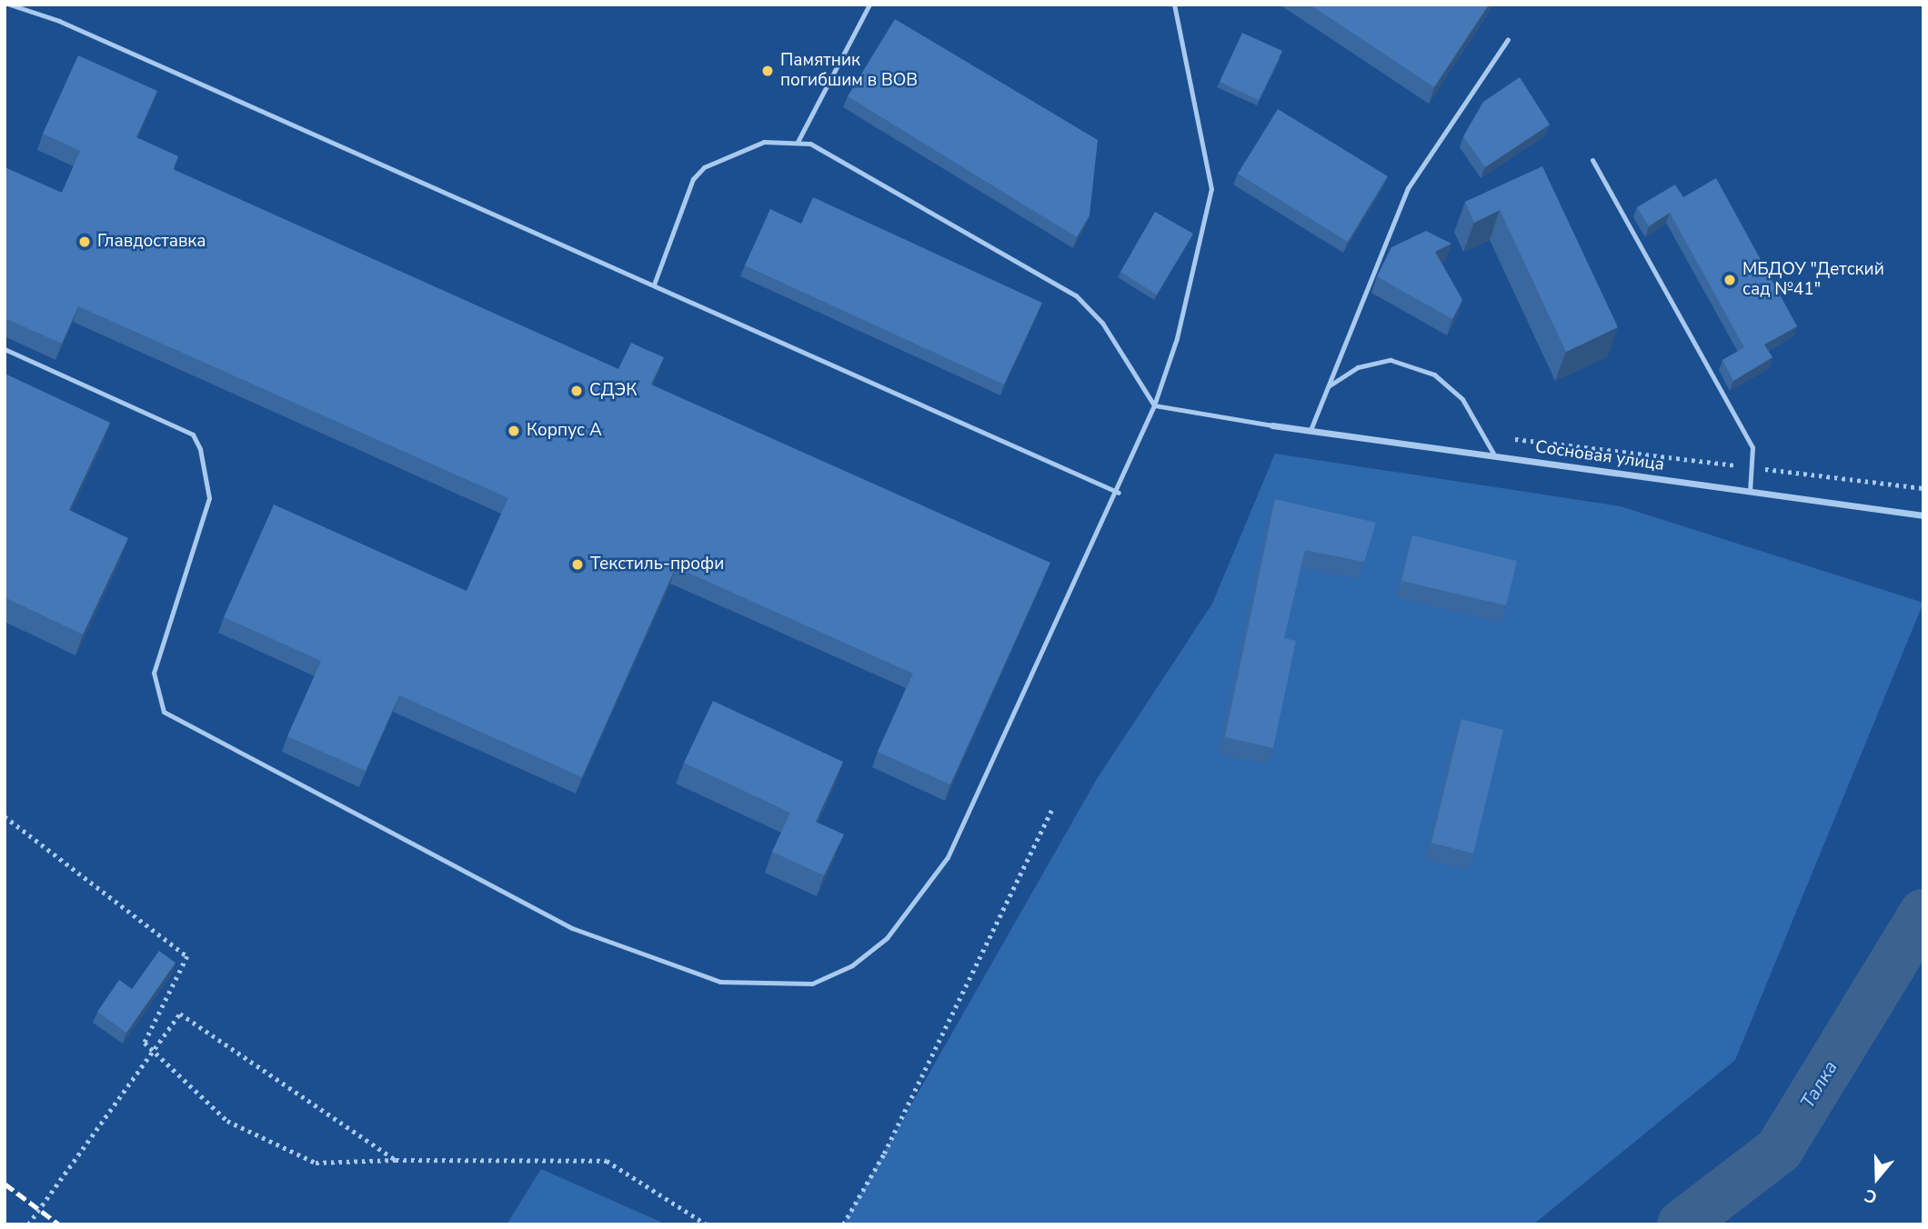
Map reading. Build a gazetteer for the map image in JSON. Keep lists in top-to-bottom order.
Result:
{
  "streets": {
    "street": ["Сосновая улица"]
  },
  "water": ["Талка"],
  "places": [
    "Памятник погибшим в ВОВ",
    "Главдоставка",
    "МБДОУ \"Детский сад №41\"",
    "СДЭК",
    "Корпус А",
    "Текстиль-профи"
  ],
  "north": "bottom"
}
